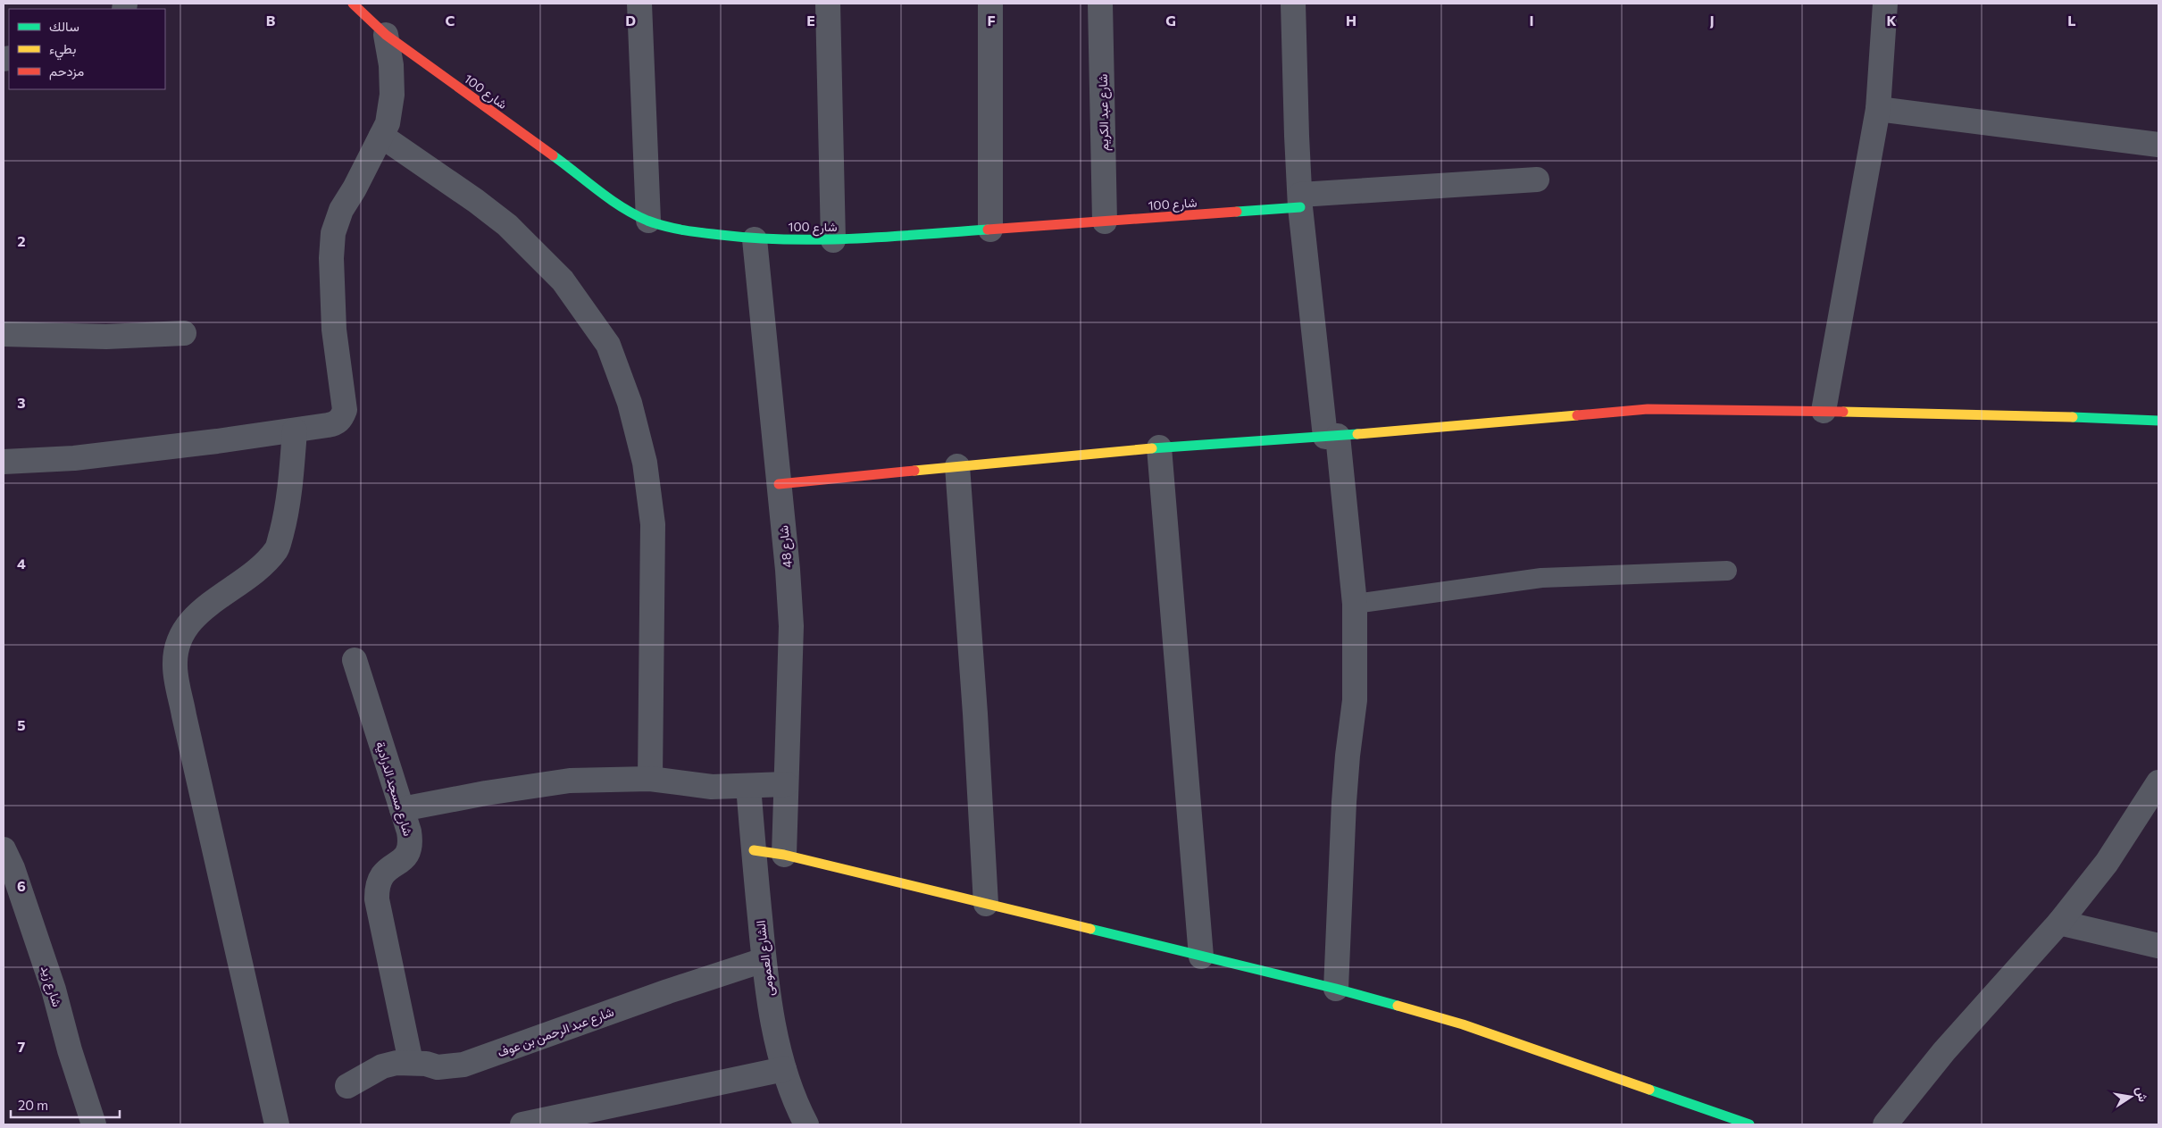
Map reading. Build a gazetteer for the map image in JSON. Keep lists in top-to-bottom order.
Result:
{
  "streets": {
    "street": [
      "شارع 100",
      "شارع عبد الكريم",
      "شارع 48",
      "شارع مسجد الدرادية",
      "الشارع العمومى",
      "شارع زيد",
      "شارع عبد الرحمن بن عوف"
    ]
  },
  "crossings": [
    ["شارع 100", "شارع عبد الكريم"],
    ["شارع 100", "شارع 48"],
    ["شارع مسجد الدرادية", "شارع عبد الرحمن بن عوف"],
    ["الشارع العمومى", "شارع عبد الرحمن بن عوف"]
  ],
  "legend": ["سالك", "بطيء", "مزدحم"],
  "scale_bar": "20 m",
  "north": "right",
  "grid": {
    "columns": [
      "B",
      "C",
      "D",
      "E",
      "F",
      "G",
      "H",
      "I",
      "J",
      "K",
      "L"
    ],
    "rows": [
      "2",
      "3",
      "4",
      "5",
      "6",
      "7"
    ]
  }
}
